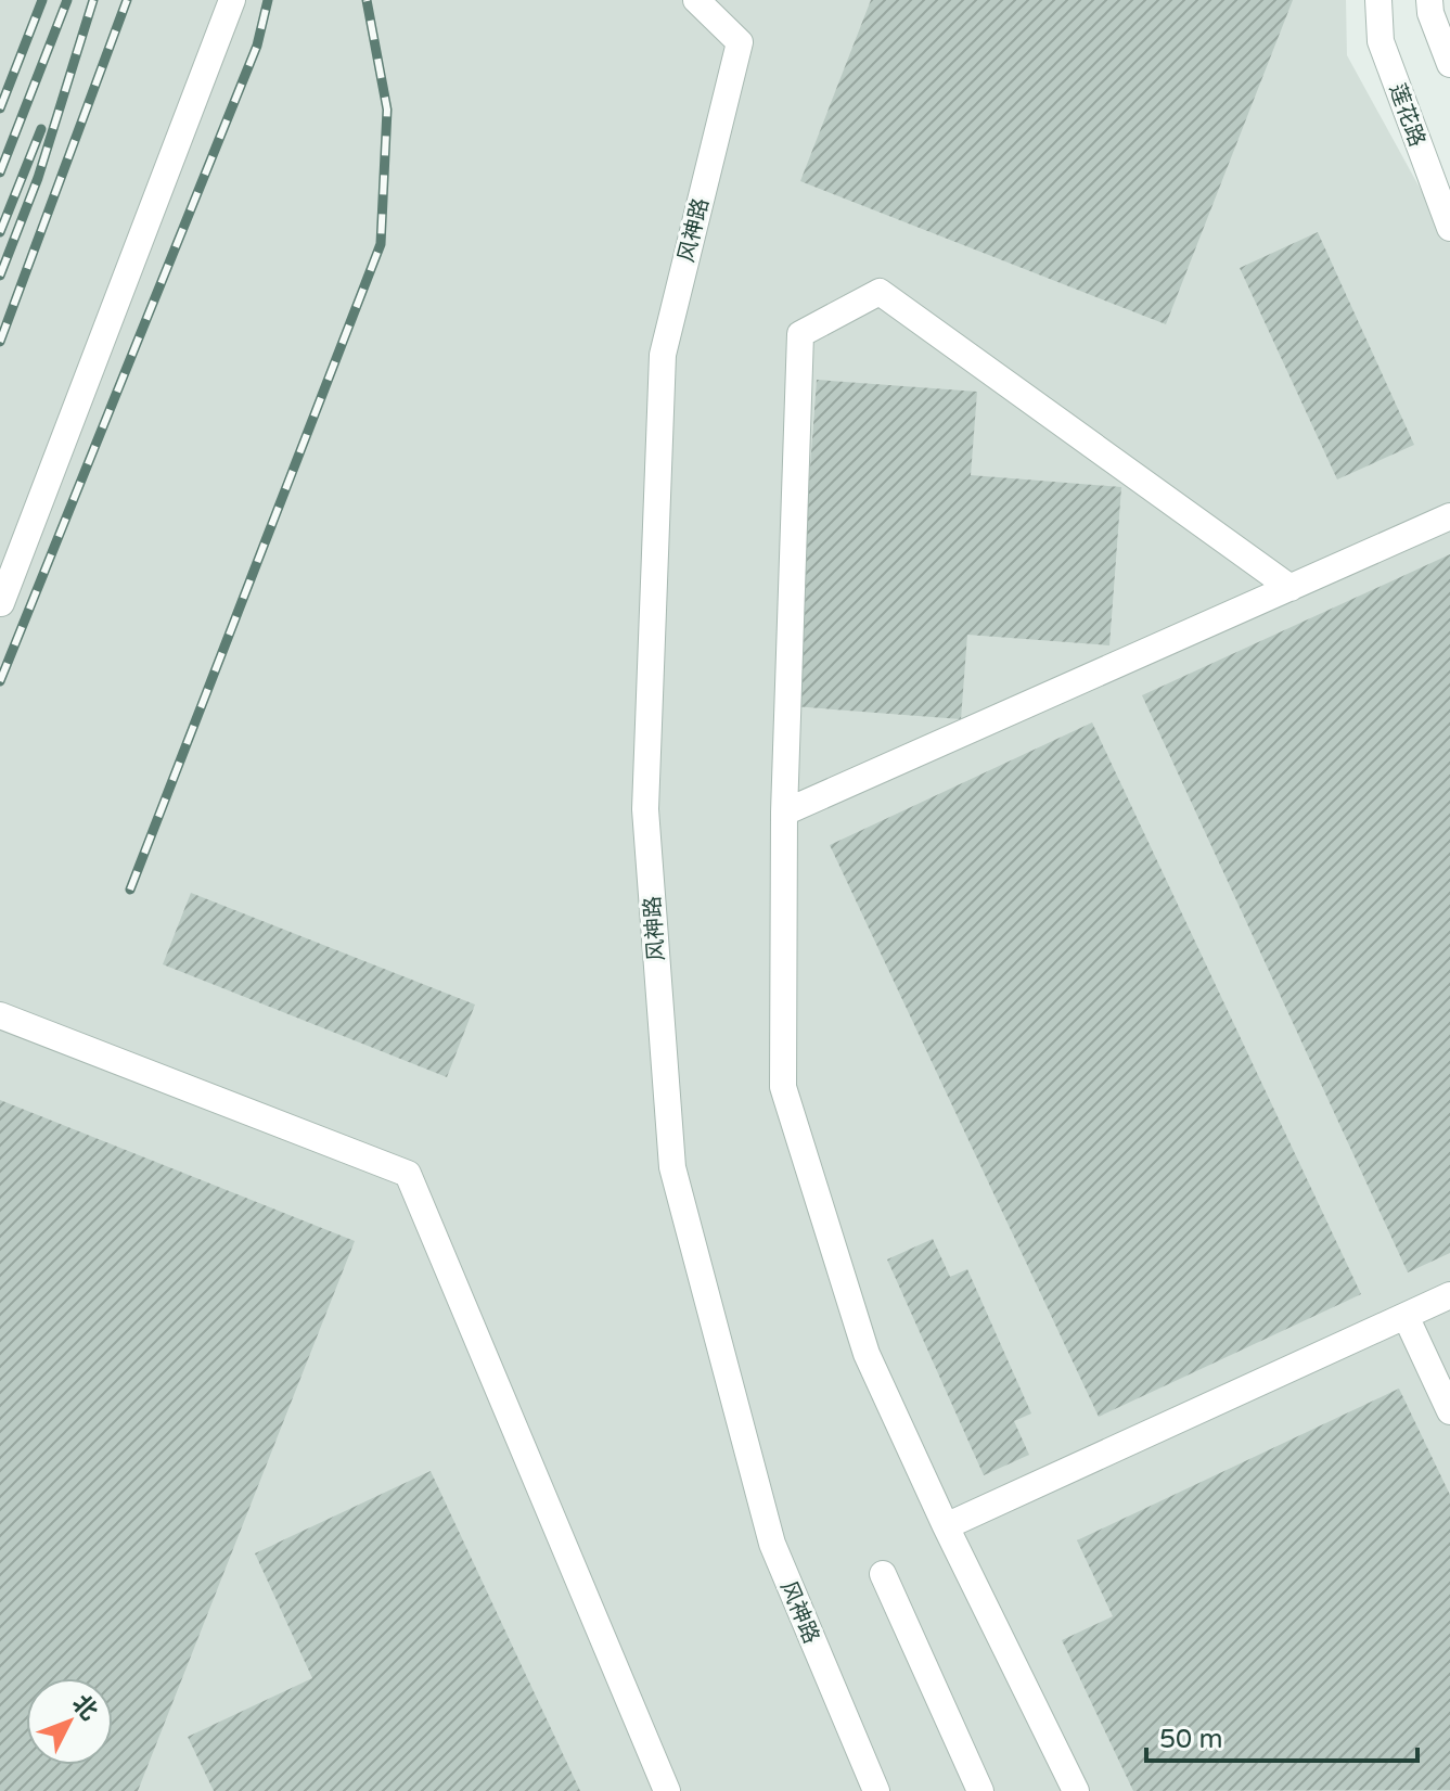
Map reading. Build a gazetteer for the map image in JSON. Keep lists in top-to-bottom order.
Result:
{
  "streets": {
    "street": ["莲花路", "风神路"]
  },
  "scale_bar": "50 m",
  "north": "top right"
}
